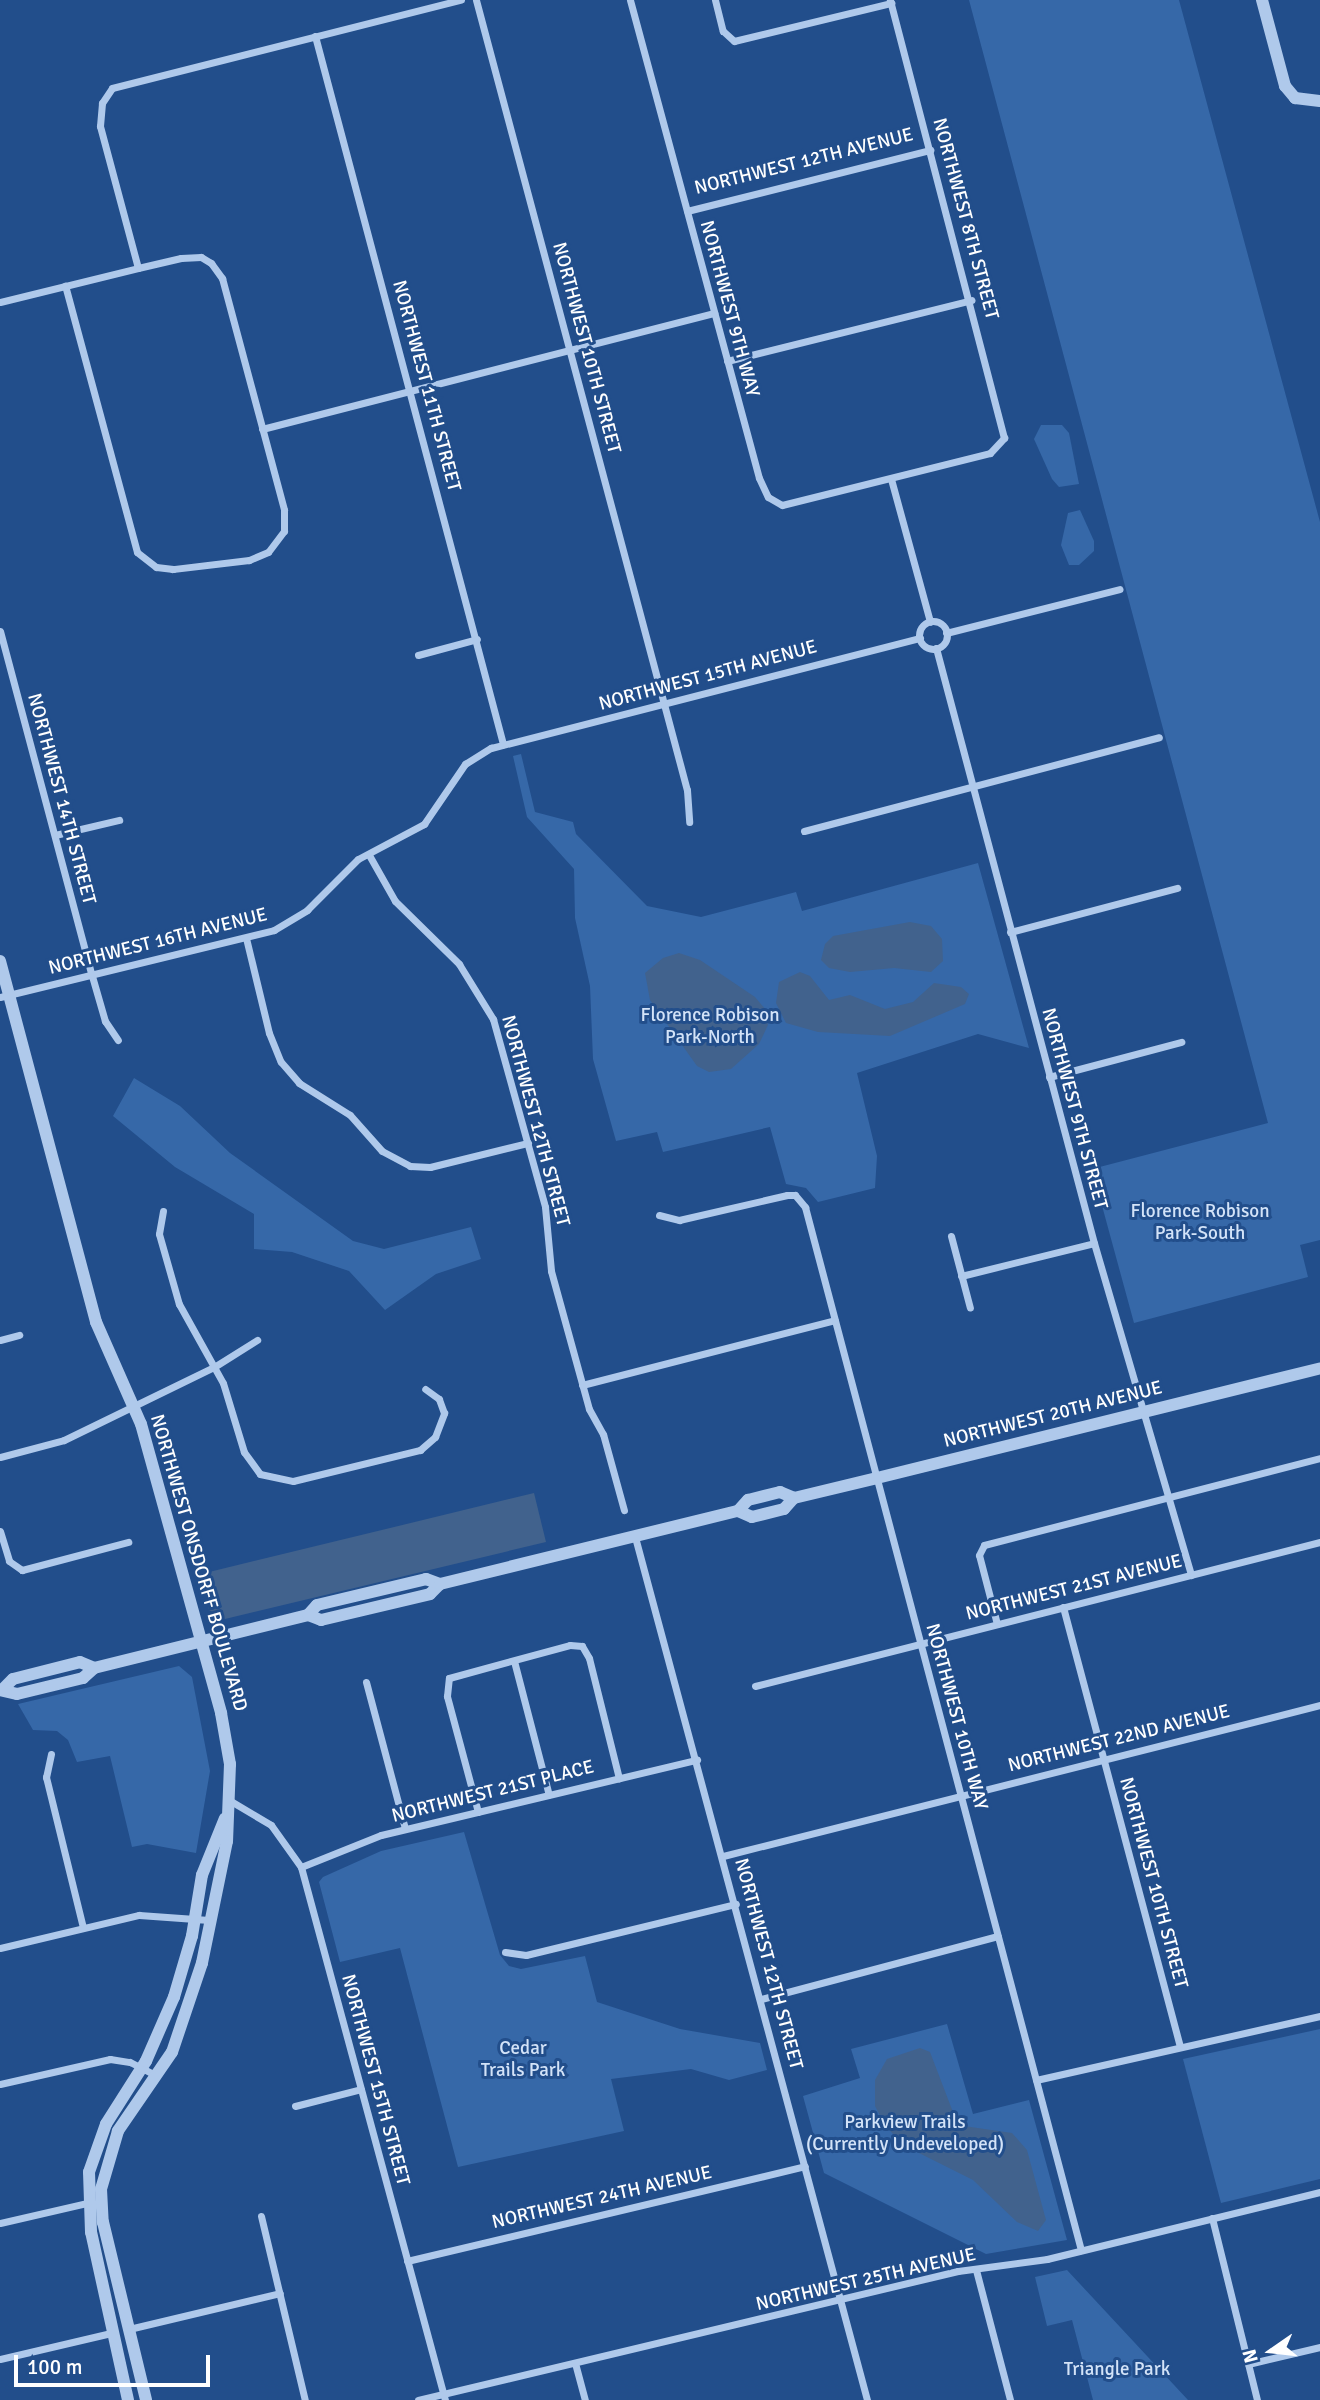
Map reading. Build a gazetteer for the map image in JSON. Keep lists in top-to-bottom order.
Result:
{
  "streets": {
    "street": [
      "NORTHWEST 12TH AVENUE",
      "NORTHWEST 8TH STREET",
      "NORTHWEST 9TH WAY",
      "NORTHWEST 10TH STREET",
      "NORTHWEST 11TH STREET",
      "NORTHWEST 15TH AVENUE",
      "NORTHWEST 14TH STREET",
      "NORTHWEST 16TH AVENUE",
      "NORTHWEST 9TH STREET",
      "NORTHWEST 12TH STREET",
      "NORTHWEST 20TH AVENUE",
      "NORTHWEST ONSDORFF BOULEVARD",
      "NORTHWEST 21ST AVENUE",
      "NORTHWEST 10TH WAY",
      "NORTHWEST 22ND AVENUE",
      "NORTHWEST 21ST PLACE",
      "NORTHWEST 15TH STREET",
      "NORTHWEST 24TH AVENUE",
      "NORTHWEST 25TH AVENUE"
    ]
  },
  "crossings": [
    ["NORTHWEST 12TH AVENUE", "NORTHWEST 8TH STREET"],
    ["NORTHWEST 12TH AVENUE", "NORTHWEST 9TH WAY"],
    ["NORTHWEST 10TH STREET", "NORTHWEST 15TH AVENUE"],
    ["NORTHWEST 10TH STREET", "NORTHWEST 21ST AVENUE"],
    ["NORTHWEST 10TH STREET", "NORTHWEST 22ND AVENUE"],
    ["NORTHWEST 11TH STREET", "NORTHWEST 15TH AVENUE"],
    ["NORTHWEST 11TH STREET", "NORTHWEST 16TH AVENUE"],
    ["NORTHWEST 15TH AVENUE", "NORTHWEST 16TH AVENUE"],
    ["NORTHWEST 15TH AVENUE", "NORTHWEST 9TH STREET"],
    ["NORTHWEST 14TH STREET", "NORTHWEST 16TH AVENUE"],
    ["NORTHWEST 16TH AVENUE", "NORTHWEST 12TH STREET"],
    ["NORTHWEST 16TH AVENUE", "NORTHWEST ONSDORFF BOULEVARD"],
    ["NORTHWEST 9TH STREET", "NORTHWEST 20TH AVENUE"],
    ["NORTHWEST 9TH STREET", "NORTHWEST 21ST AVENUE"],
    ["NORTHWEST 12TH STREET", "NORTHWEST 20TH AVENUE"],
    ["NORTHWEST 12TH STREET", "NORTHWEST 22ND AVENUE"],
    ["NORTHWEST 12TH STREET", "NORTHWEST 21ST PLACE"],
    ["NORTHWEST 12TH STREET", "NORTHWEST 24TH AVENUE"],
    ["NORTHWEST 12TH STREET", "NORTHWEST 25TH AVENUE"],
    ["NORTHWEST 20TH AVENUE", "NORTHWEST ONSDORFF BOULEVARD"],
    ["NORTHWEST 20TH AVENUE", "NORTHWEST 10TH WAY"],
    ["NORTHWEST ONSDORFF BOULEVARD", "NORTHWEST 15TH STREET"],
    ["NORTHWEST 21ST AVENUE", "NORTHWEST 10TH WAY"],
    ["NORTHWEST 10TH WAY", "NORTHWEST 22ND AVENUE"],
    ["NORTHWEST 10TH WAY", "NORTHWEST 25TH AVENUE"],
    ["NORTHWEST 21ST PLACE", "NORTHWEST 15TH STREET"],
    ["NORTHWEST 15TH STREET", "NORTHWEST 24TH AVENUE"],
    ["NORTHWEST 15TH STREET", "NORTHWEST 25TH AVENUE"]
  ],
  "parks": [
    "Florence Robison Park-North",
    "Florence Robison Park-South",
    "Cedar Trails Park",
    "Parkview Trails (Currently Undeveloped)",
    "Triangle Park"
  ],
  "scale_bar": "100 m",
  "north": "left"
}
